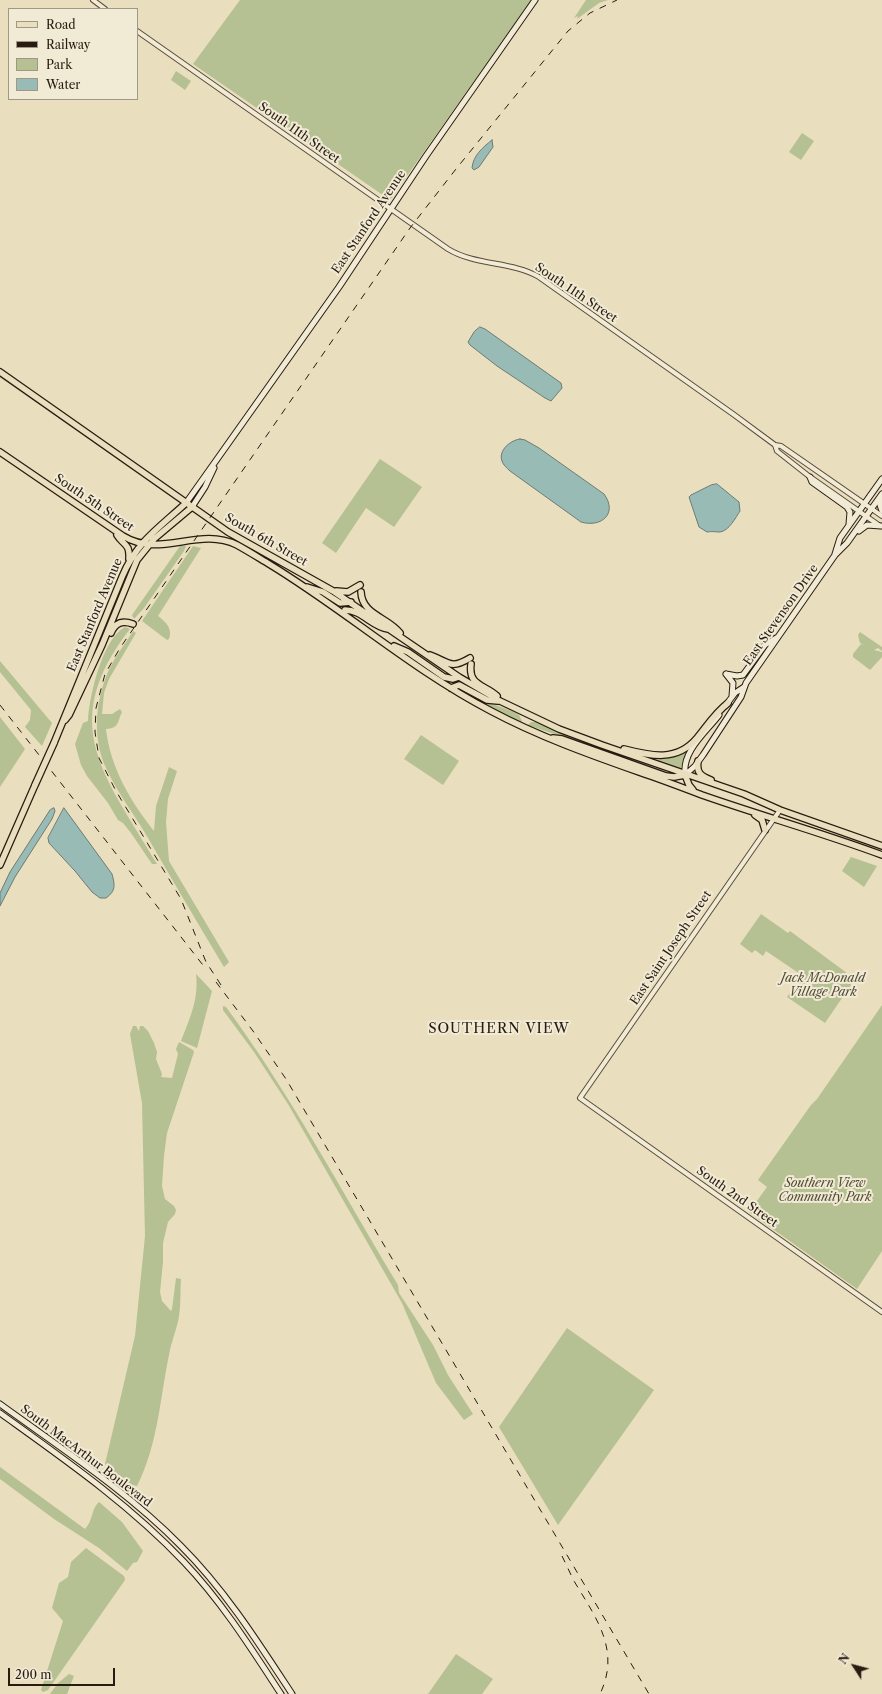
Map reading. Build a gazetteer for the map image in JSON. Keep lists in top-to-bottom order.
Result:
{
  "streets": {
    "main road": [
      "East Stanford Avenue",
      "South 5th Street",
      "South 6th Street",
      "East Stevenson Drive",
      "South MacArthur Boulevard"
    ],
    "street": ["South 11th Street", "East Saint Joseph Street", "South 2nd Street"]
  },
  "crossings": [
    ["South 11th Street", "East Stanford Avenue"],
    ["South 11th Street", "East Stevenson Drive"],
    ["East Stanford Avenue", "South 5th Street"],
    ["East Stanford Avenue", "South 6th Street"],
    ["South 5th Street", "South 6th Street"],
    ["East Saint Joseph Street", "South 2nd Street"]
  ],
  "districts": ["SOUTHERN VIEW"],
  "parks": ["Jack McDonald Village Park", "Southern View Community Park"],
  "legend": [
    "Road",
    "Railway",
    "Park",
    "Water"
  ],
  "scale_bar": "200 m",
  "north": "top left"
}
